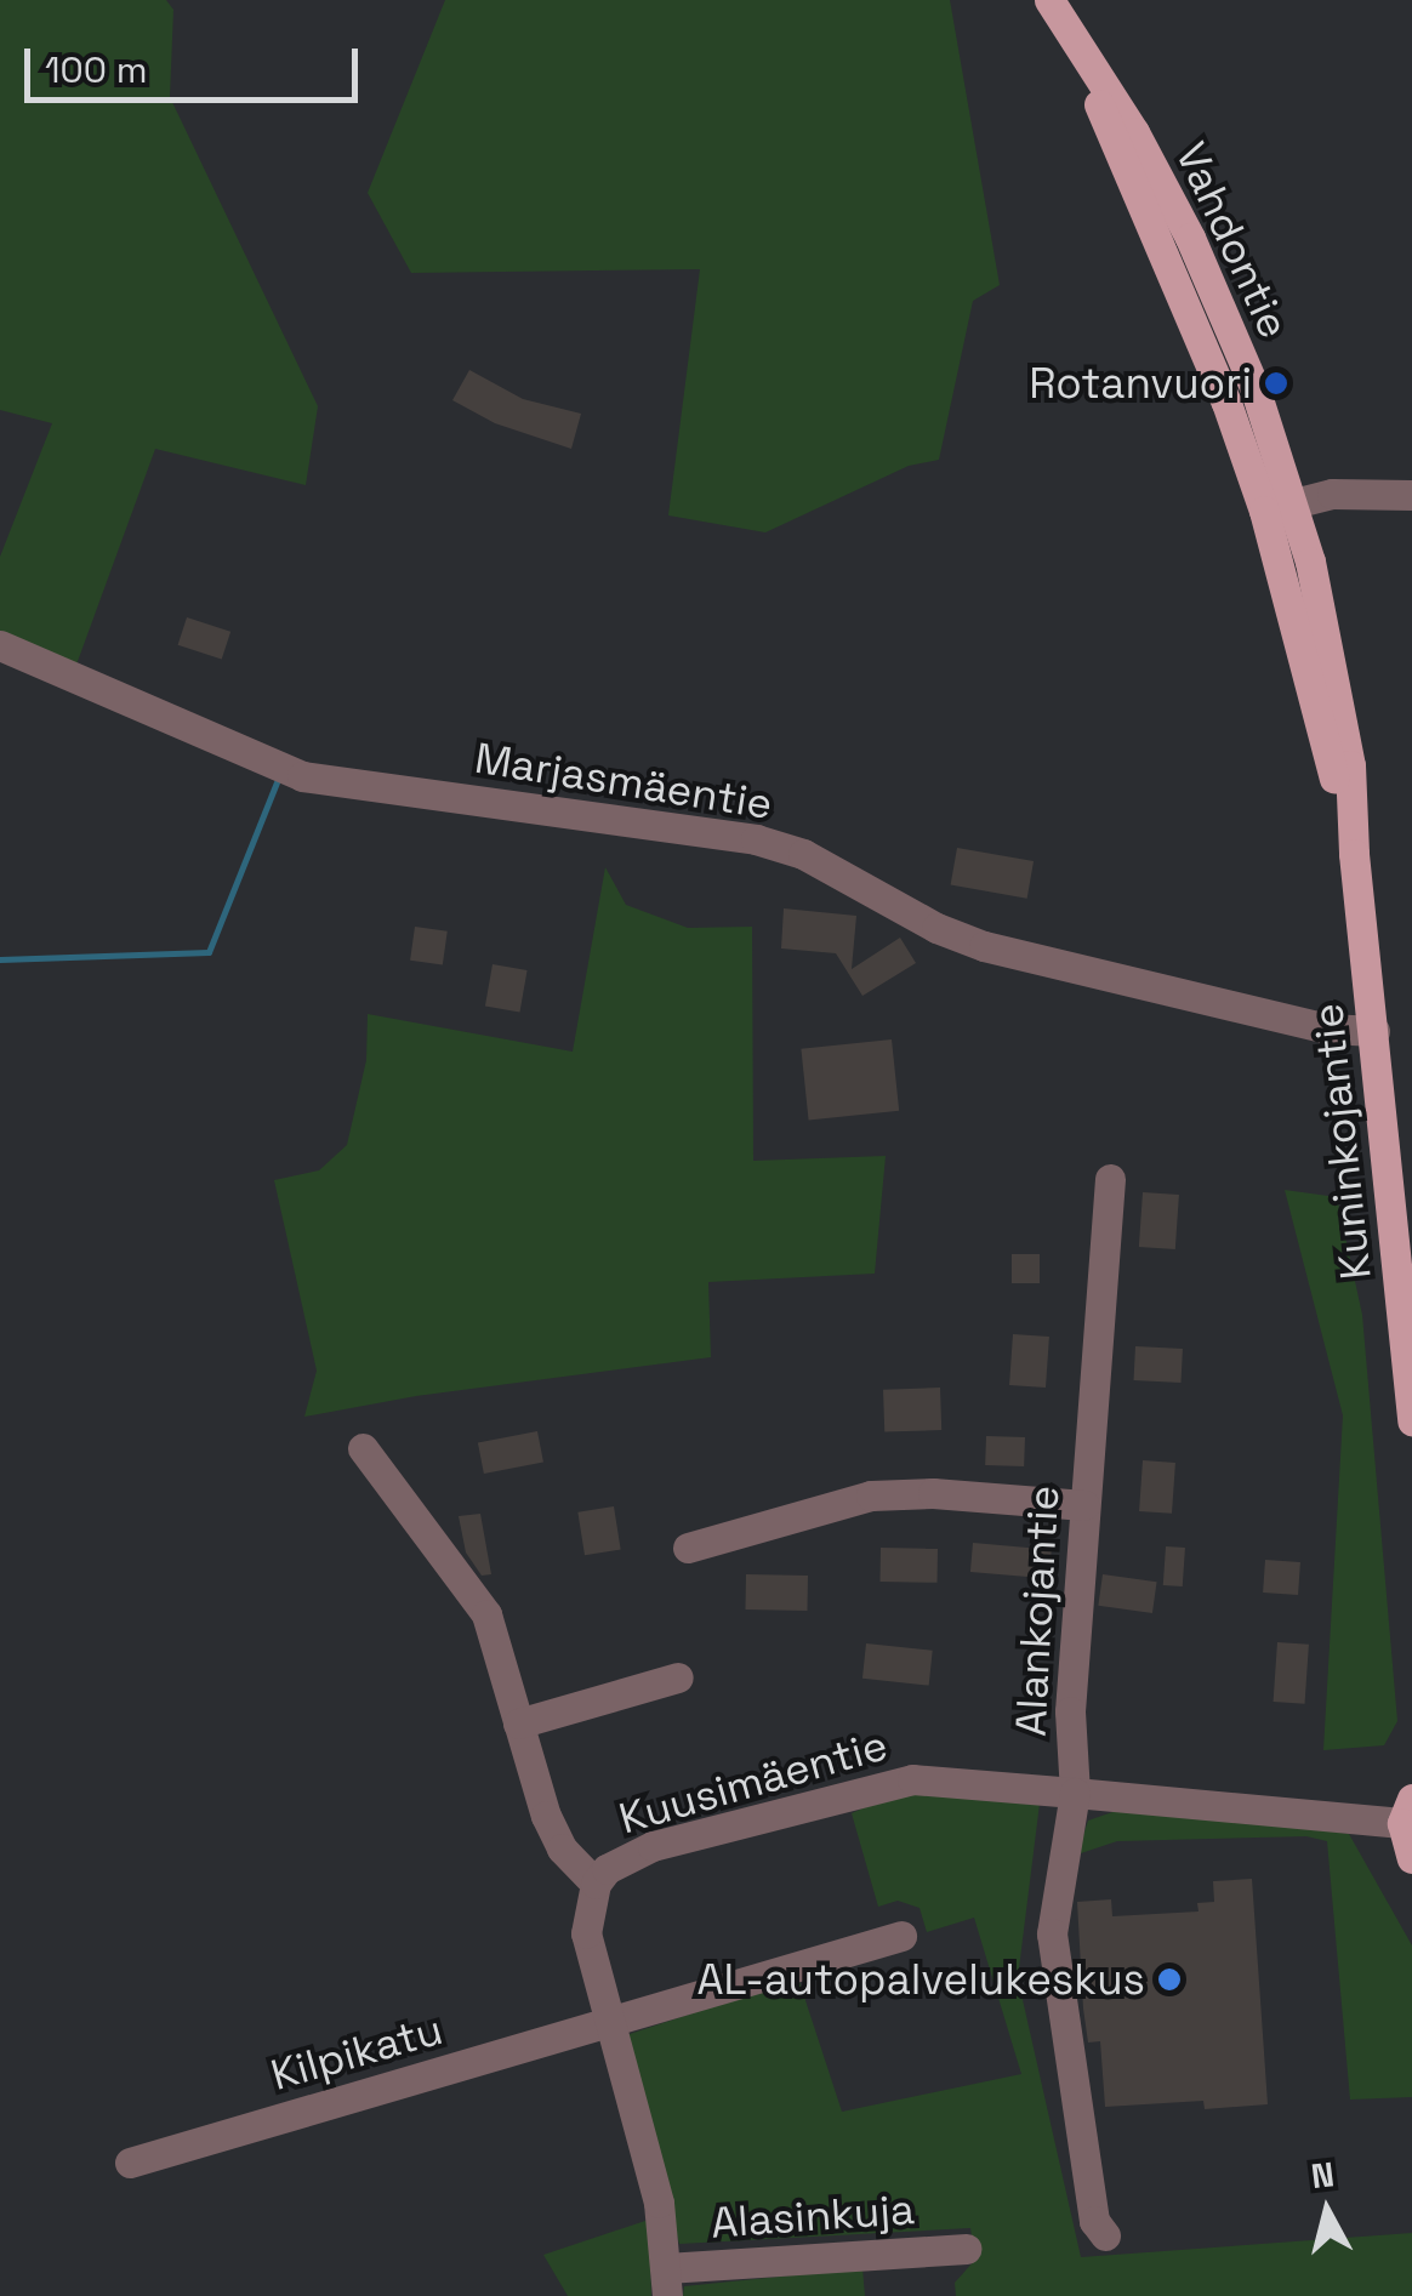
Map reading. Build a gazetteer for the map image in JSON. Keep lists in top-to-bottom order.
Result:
{
  "streets": {
    "main road": ["Vahdontie", "Kuninkojantie"],
    "street": [
      "Marjasmäentie",
      "Alankojantie",
      "Kuusimäentie",
      "Kilpikatu",
      "Alasinkuja"
    ]
  },
  "crossings": [
    ["Vahdontie", "Kuninkojantie"],
    ["Marjasmäentie", "Kuninkojantie"],
    ["Alankojantie", "Kuusimäentie"],
    ["Kuusimäentie", "Kilpikatu"],
    ["Kuusimäentie", "Alasinkuja"]
  ],
  "places": ["Rotanvuori", "AL-autopalvelukeskus"],
  "scale_bar": "100 m",
  "north": "top"
}
